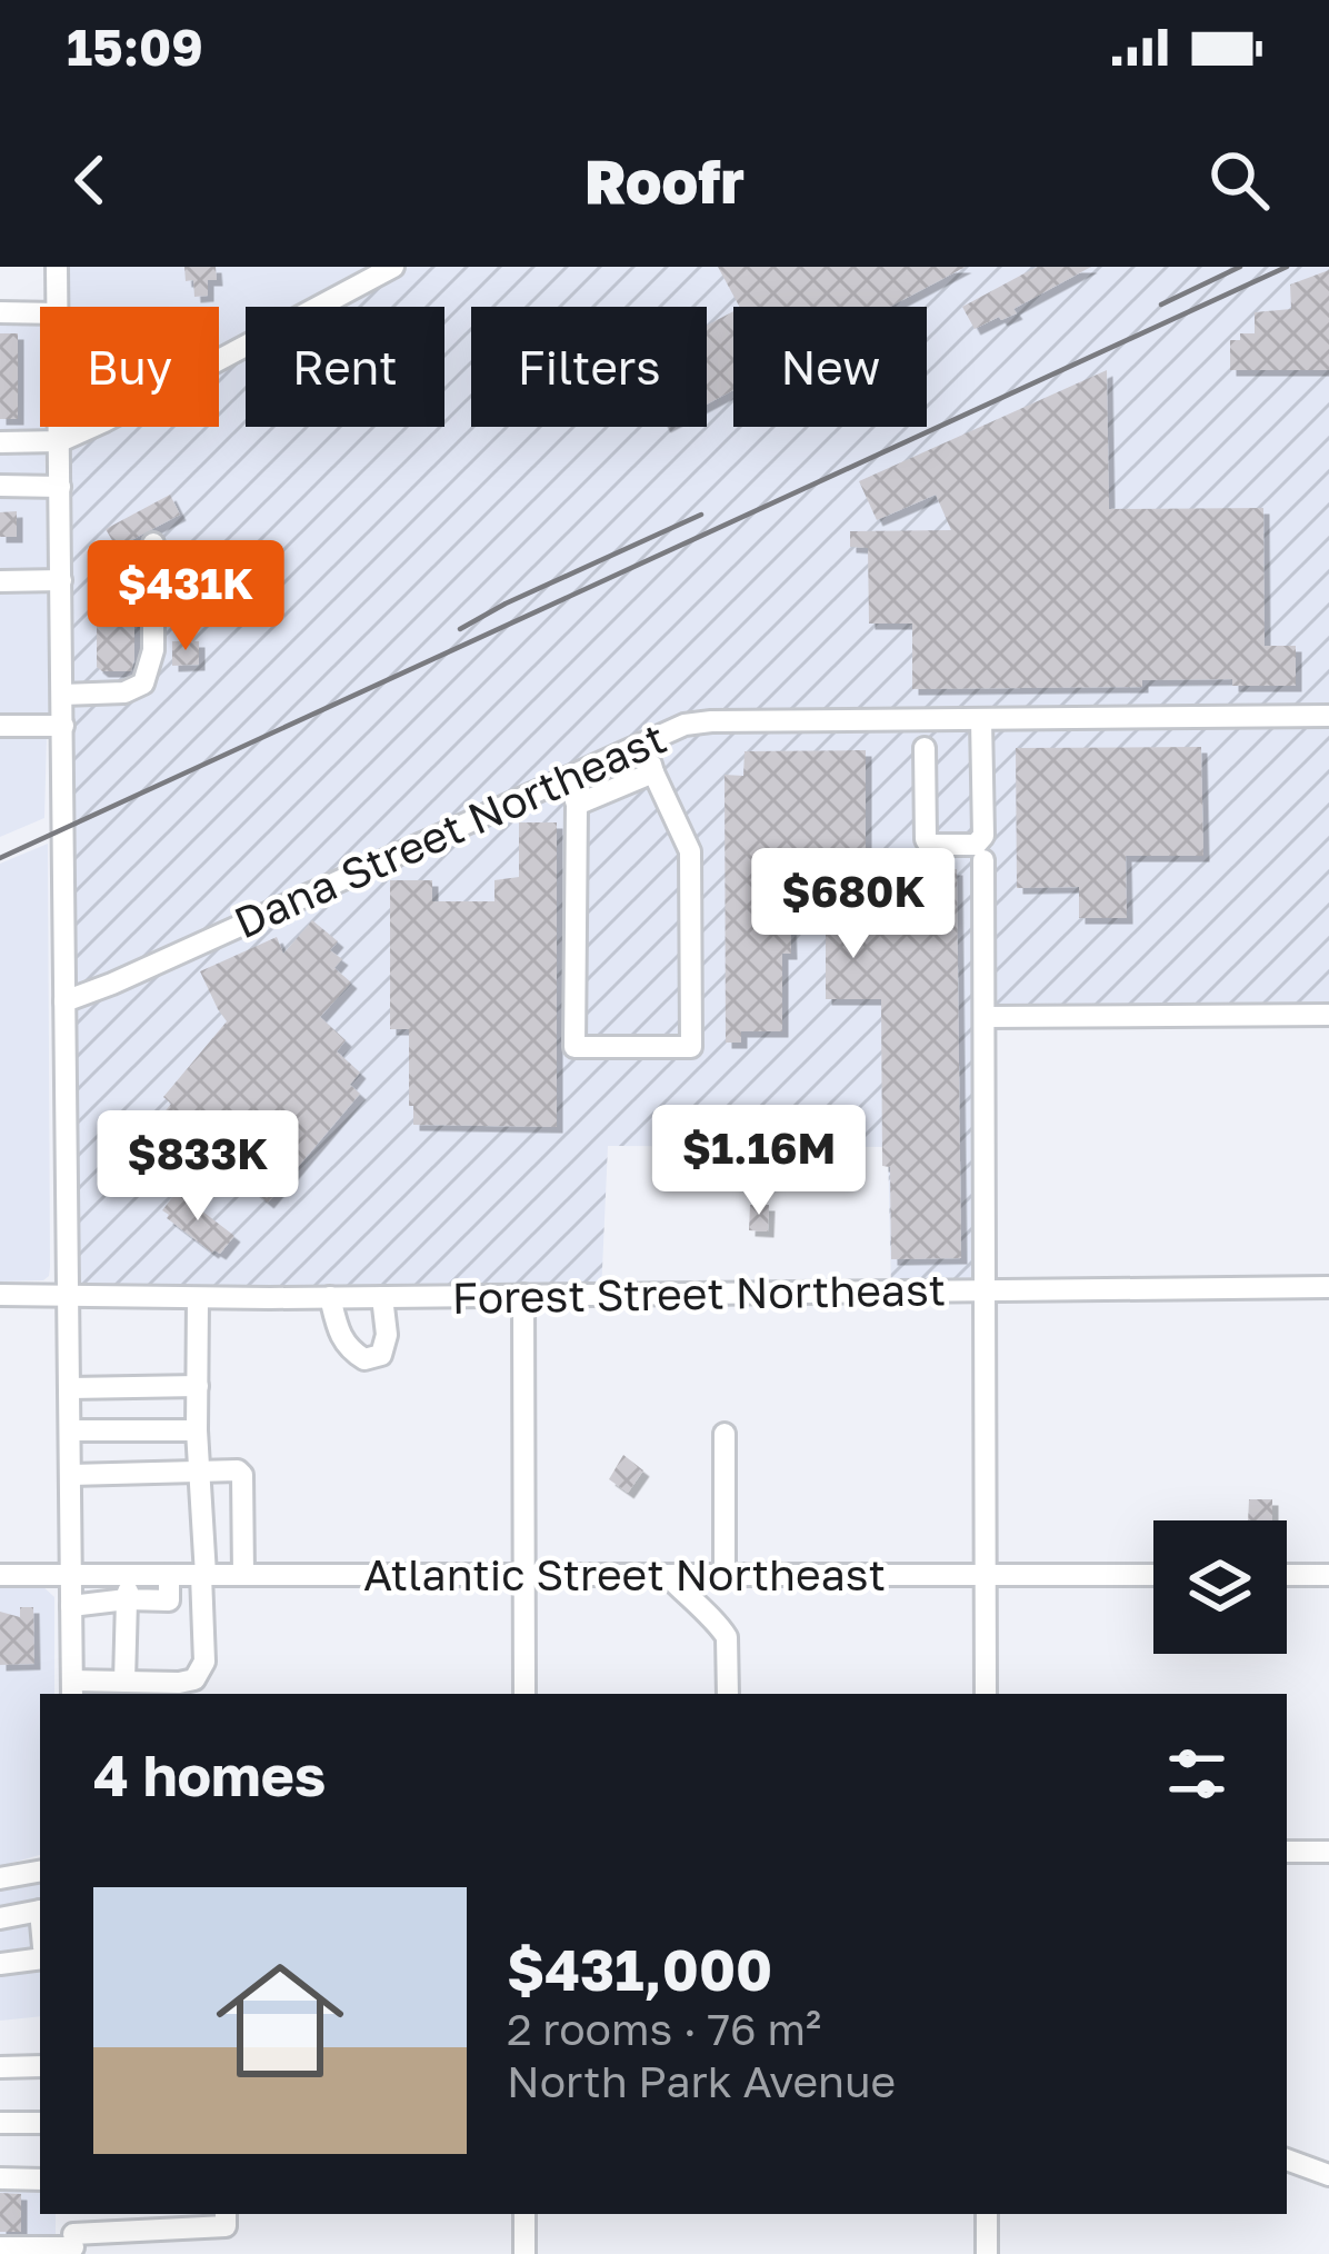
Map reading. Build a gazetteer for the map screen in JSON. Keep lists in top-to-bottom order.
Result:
{
  "streets": {
    "street": ["Dana Street Northeast", "Forest Street Northeast", "Atlantic Street Northeast"]
  },
  "page": {
    "status": "15:09",
    "header": "Roofr",
    "chip": [
      "Buy",
      "Rent",
      "Filters",
      "New"
    ],
    "price": [
      "$431K",
      "$680K",
      "$1.16M",
      "$833K"
    ],
    "heading": "4 homes",
    "list": [
      {
        "name": "$431,000",
        "note": "2 rooms · 76 m² · North Park Avenue"
      }
    ]
  }
}
